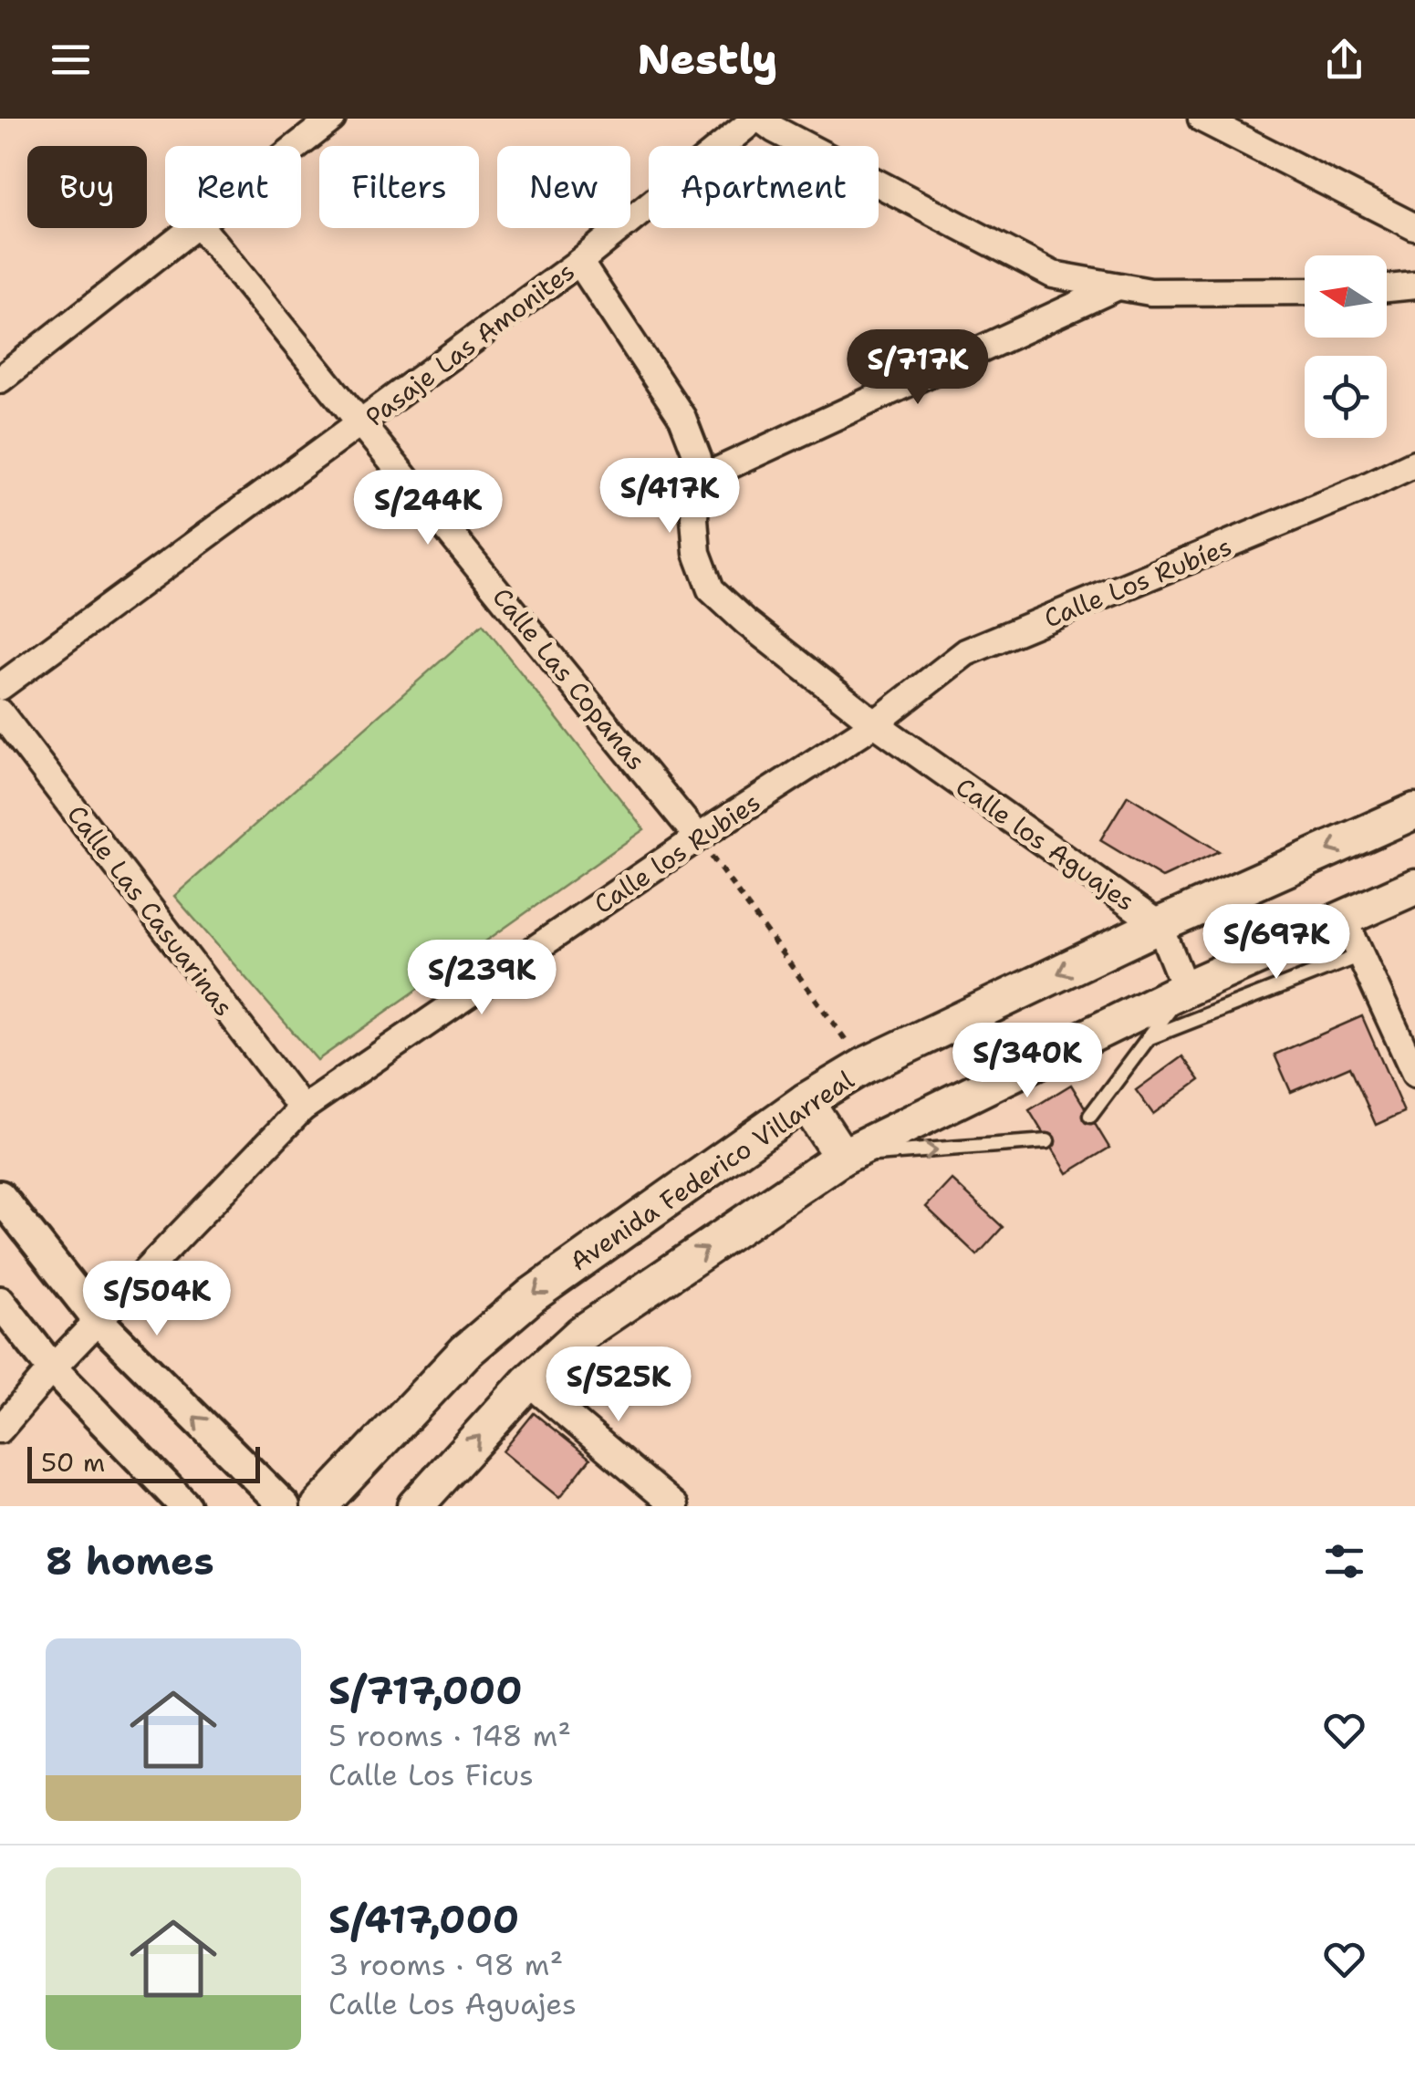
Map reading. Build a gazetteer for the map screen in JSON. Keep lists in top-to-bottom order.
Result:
{
  "streets": {
    "main road": ["Avenida Federico Villarreal"],
    "street": [
      "Pasaje Las Amonites",
      "Calle Los Rubíes",
      "Calle Las Copanas",
      "Calle los Aguajes",
      "Calle los Rubies",
      "Calle Las Casuarinas"
    ]
  },
  "crossings": [
    ["Pasaje Las Amonites", "Calle Las Copanas"],
    ["Calle Los Rubíes", "Calle los Aguajes"],
    ["Calle Los Rubíes", "Calle los Rubies"],
    ["Calle Las Copanas", "Calle los Rubies"],
    ["Calle los Aguajes", "Calle los Rubies"],
    ["Calle los Aguajes", "Avenida Federico Villarreal"],
    ["Calle los Rubies", "Calle Las Casuarinas"]
  ],
  "scale_bar": "50 m",
  "north": "left",
  "page": {
    "header": "Nestly",
    "chip": [
      "Buy",
      "Rent",
      "Filters",
      "New",
      "Apartment"
    ],
    "price": [
      "S/717K",
      "S/417K",
      "S/244K",
      "S/697K",
      "S/239K",
      "S/340K",
      "S/504K",
      "S/525K"
    ],
    "scale": "50 m",
    "heading": "8 homes",
    "list": [
      {
        "name": "S/717,000",
        "note": "5 rooms · 148 m² · Calle Los Ficus"
      },
      {
        "name": "S/417,000",
        "note": "3 rooms · 98 m² · Calle Los Aguajes"
      }
    ]
  }
}
